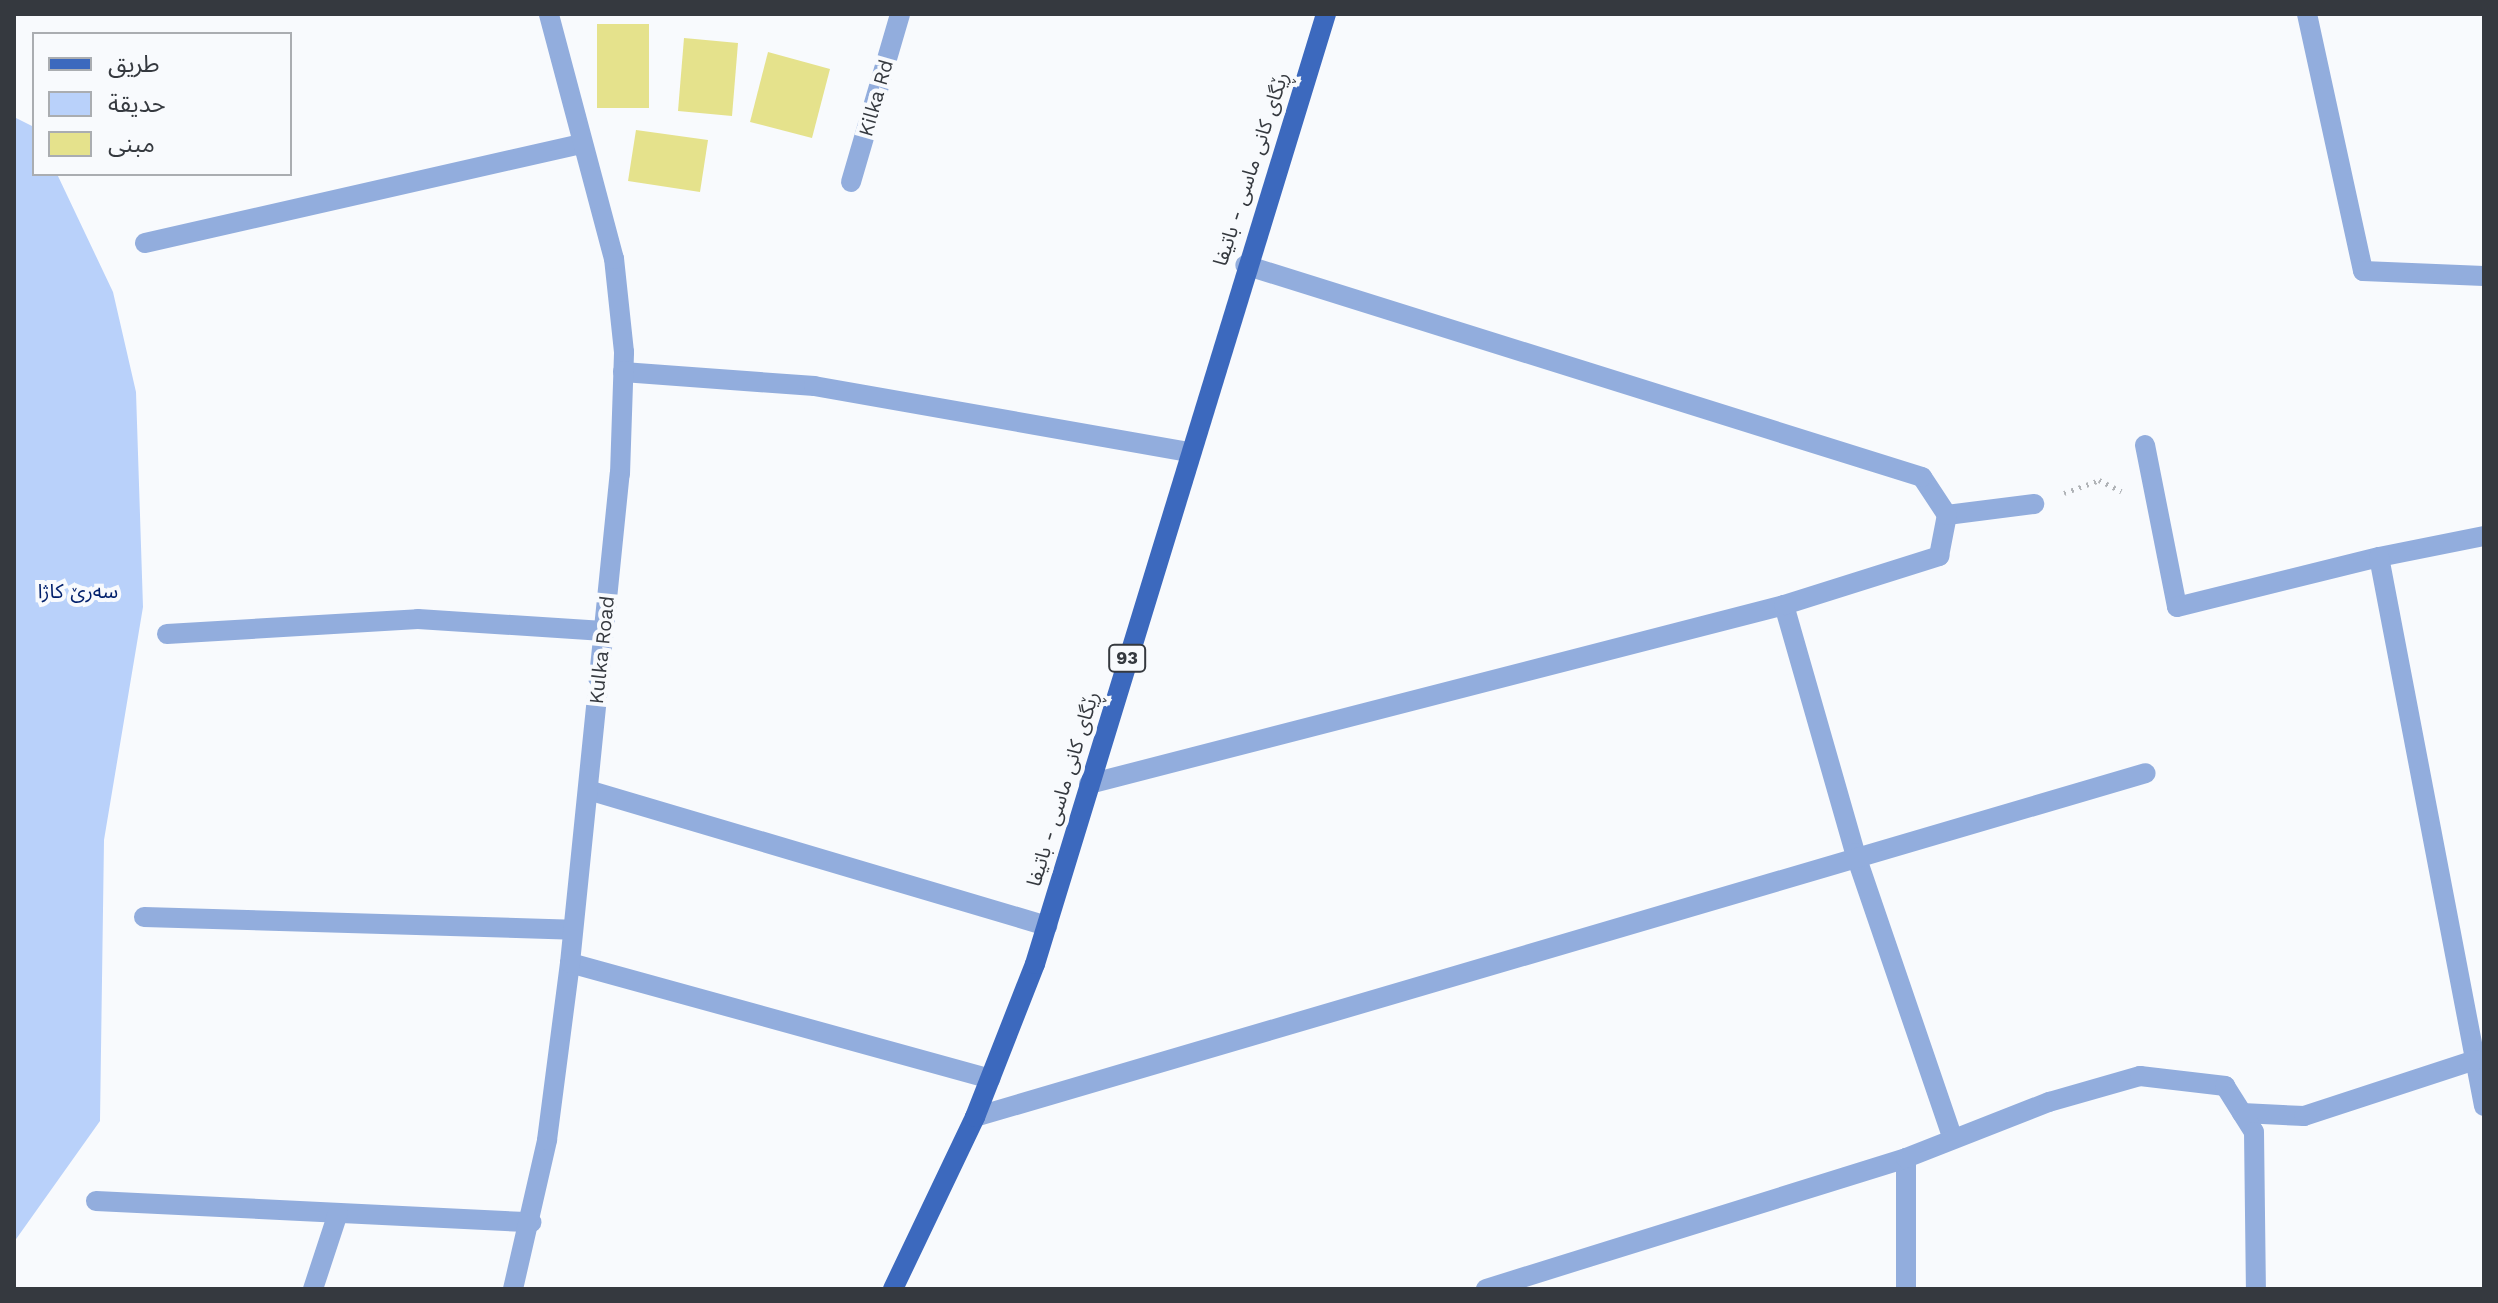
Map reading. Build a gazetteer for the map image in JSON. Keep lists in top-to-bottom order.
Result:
{
  "streets": {
    "main road": ["ڕێگای کانی ماسی - باتيفا", "93"],
    "street": ["Kilka Rd", "Kulka Road"]
  },
  "parks": ["سەرێ کاژا"],
  "legend": ["طريق", "حديقة", "مبنى"]
}
